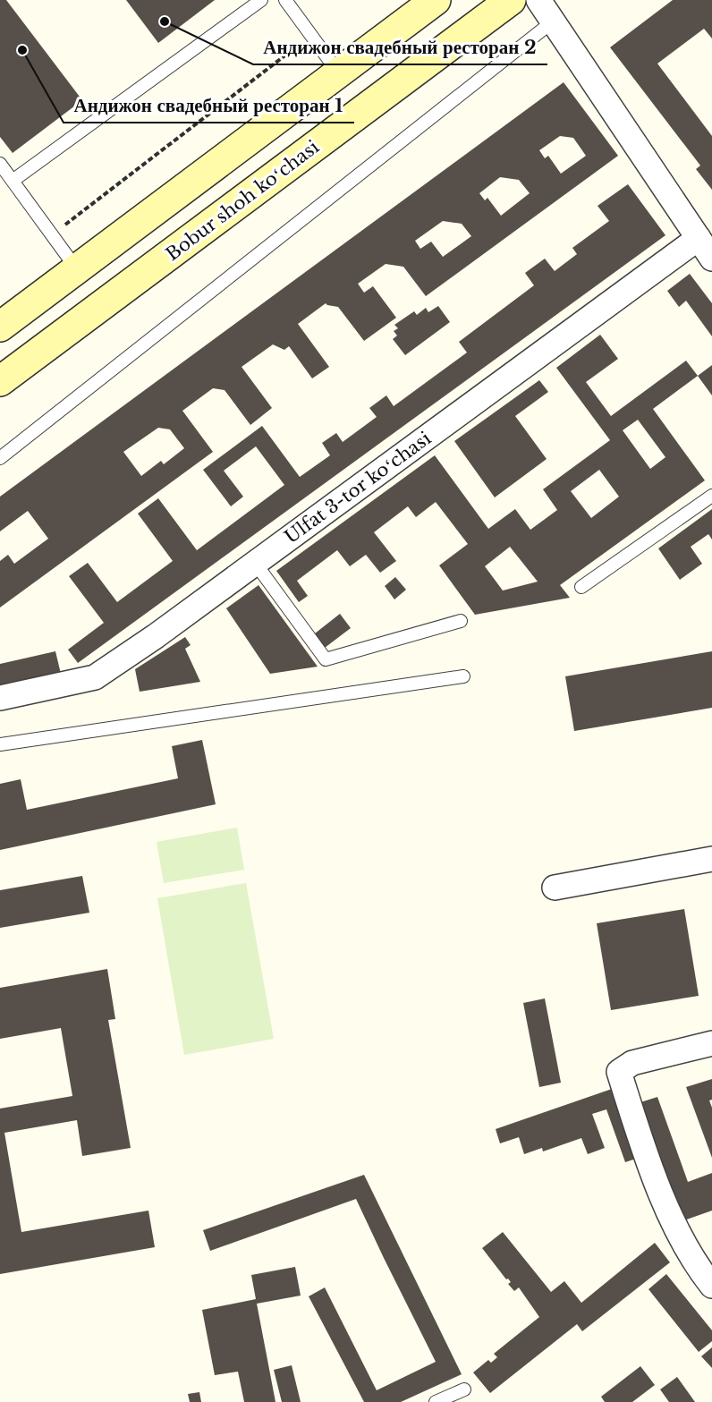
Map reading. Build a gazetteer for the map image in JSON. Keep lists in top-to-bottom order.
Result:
{
  "streets": {
    "main road": ["Bobur shoh koʻchasi"],
    "street": ["Ulfat 3-tor koʻchasi"]
  },
  "places": ["Андижон свадебный ресторан 2", "Андижон свадебный ресторан 1"]
}
